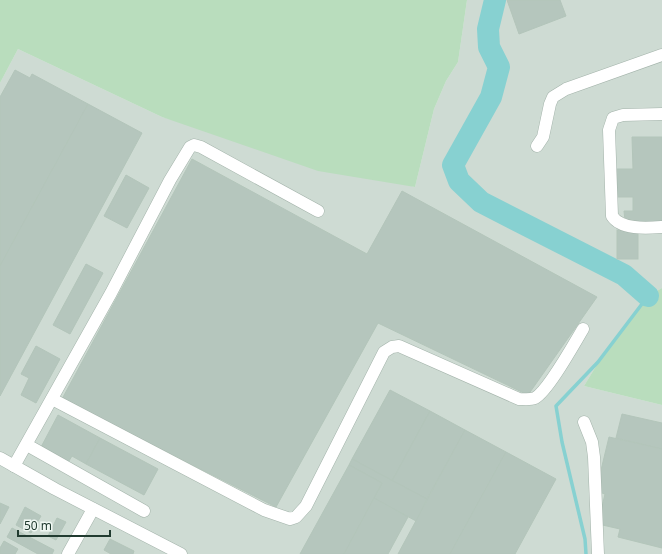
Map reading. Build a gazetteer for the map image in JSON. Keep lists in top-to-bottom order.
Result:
{
  "scale_bar": "50 m"
}
